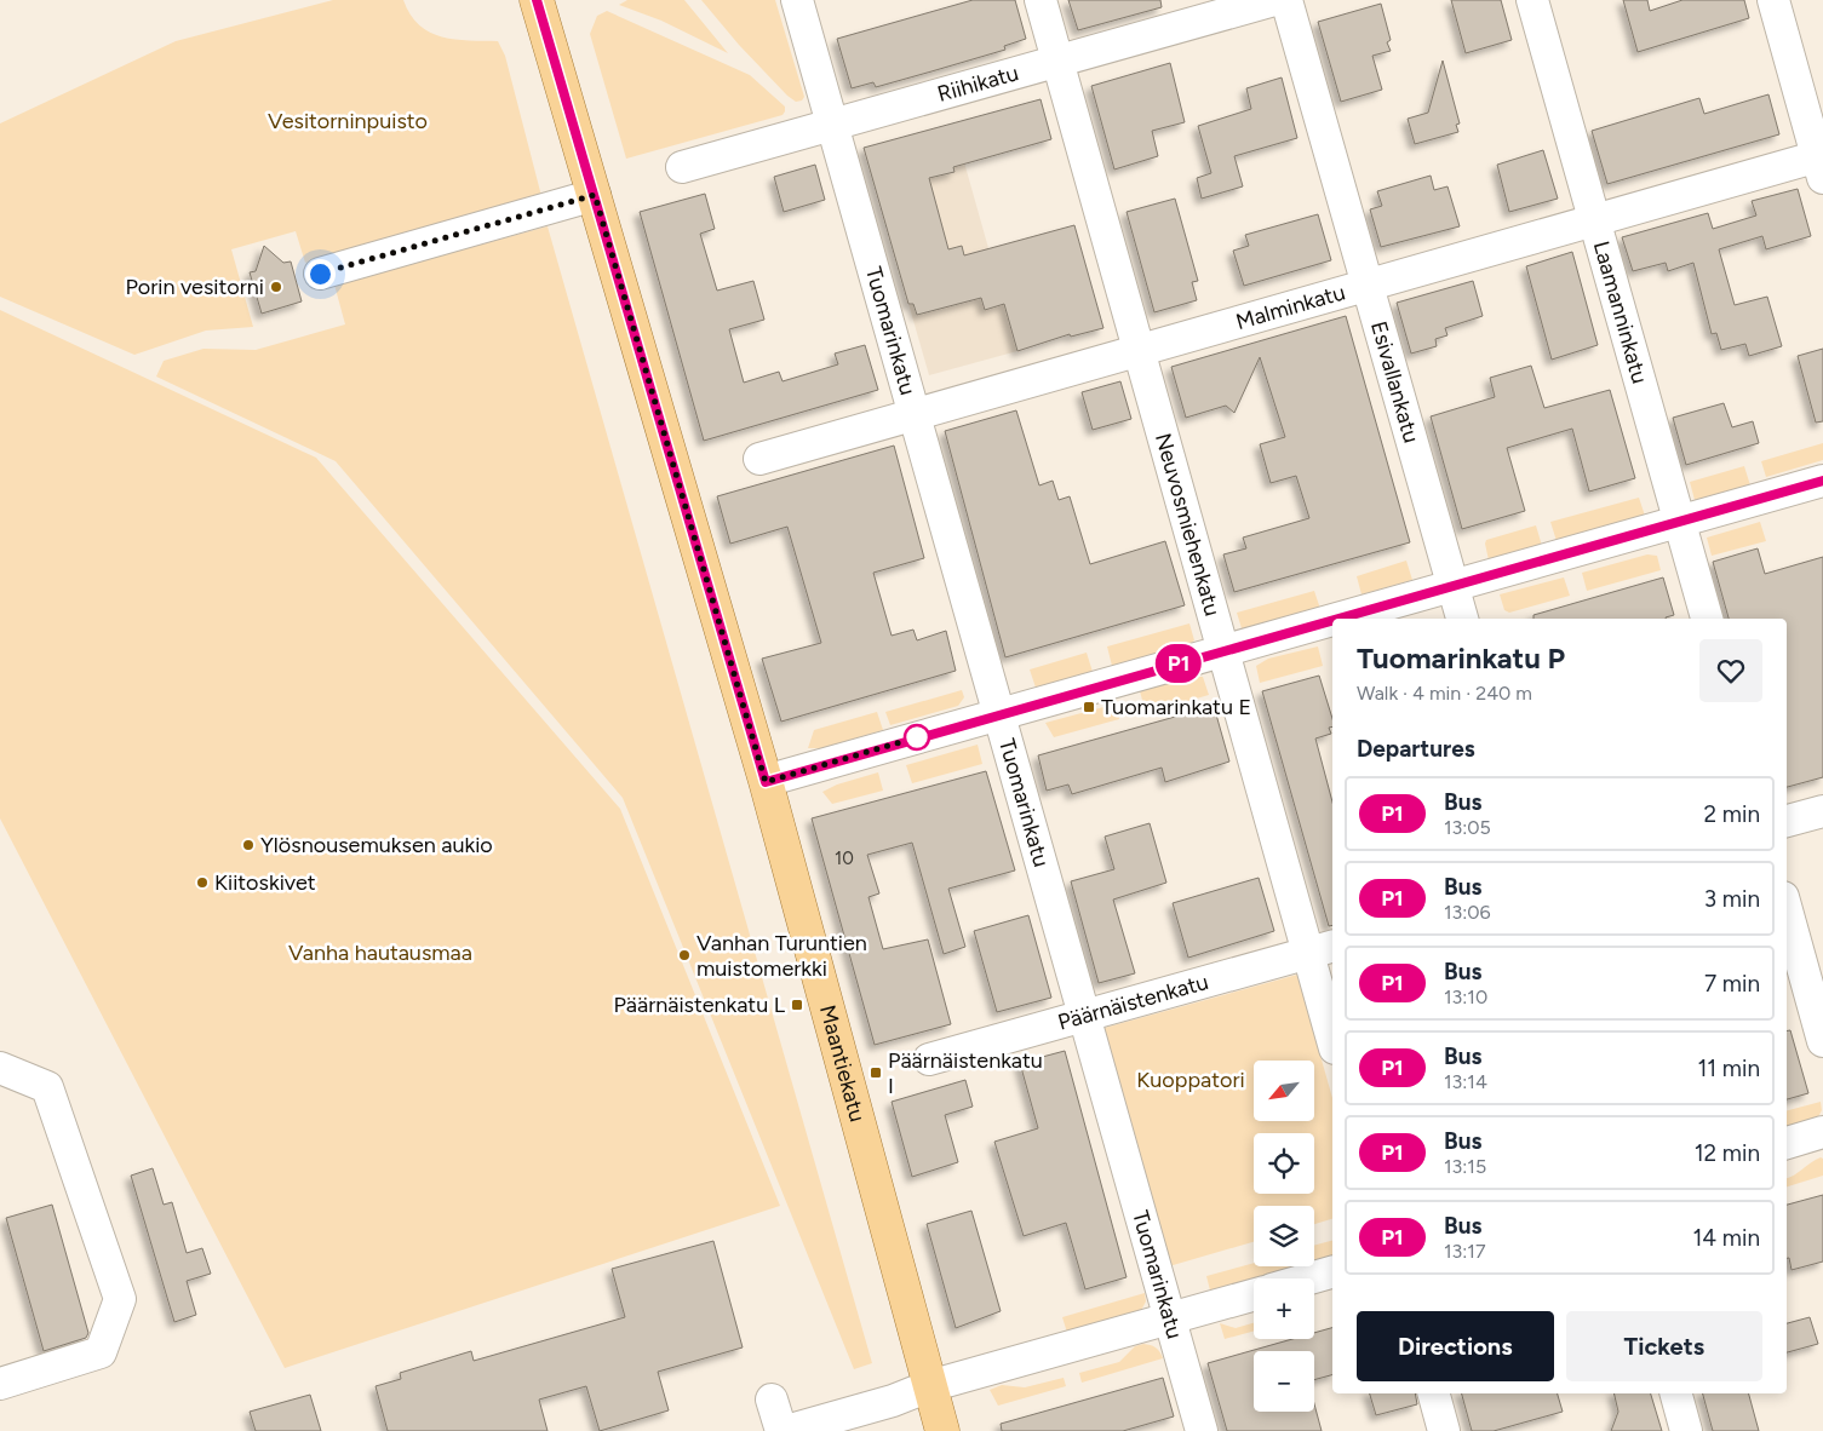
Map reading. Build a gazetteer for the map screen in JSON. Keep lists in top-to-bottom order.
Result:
{
  "streets": {
    "main road": ["Maantiekatu"],
    "street": [
      "Riihikatu",
      "Malminkatu",
      "Laamanninkatu",
      "Tuomarinkatu",
      "Esivallankatu",
      "Neuvosmiehenkatu",
      "Päärnäistenkatu"
    ]
  },
  "crossings": [
    ["Riihikatu", "Tuomarinkatu"],
    ["Riihikatu", "Neuvosmiehenkatu"],
    ["Malminkatu", "Laamanninkatu"],
    ["Malminkatu", "Tuomarinkatu"],
    ["Malminkatu", "Esivallankatu"],
    ["Malminkatu", "Neuvosmiehenkatu"],
    ["Tuomarinkatu", "Päärnäistenkatu"],
    ["Neuvosmiehenkatu", "Päärnäistenkatu"]
  ],
  "parks": ["Vesitorninpuisto", "Vanha hautausmaa", "Kuoppatori"],
  "places": {
    "other": [
      "Porin vesitorni",
      "Ylösnousemuksen aukio",
      "Kiitoskivet",
      "Vanhan Turuntien muistomerkki"
    ],
    "transit": ["Tuomarinkatu E", "Päärnäistenkatu L", "Päärnäistenkatu I"]
  },
  "lines": ["bus line P1"],
  "house_numbers": ["10"],
  "north": "bottom left",
  "page": {
    "on_map": "P1",
    "heading": [
      ["Tuomarinkatu P", "Walk · 4 min · 240 m"],
      "Departures"
    ],
    "list": [
      {
        "mark": "P1",
        "name": "Bus",
        "note": "13:05",
        "value": "2 min"
      },
      {
        "mark": "P1",
        "name": "Bus",
        "note": "13:06",
        "value": "3 min"
      },
      {
        "mark": "P1",
        "name": "Bus",
        "note": "13:10",
        "value": "7 min"
      },
      {
        "mark": "P1",
        "name": "Bus",
        "note": "13:14",
        "value": "11 min"
      },
      {
        "mark": "P1",
        "name": "Bus",
        "note": "13:15",
        "value": "12 min"
      },
      {
        "mark": "P1",
        "name": "Bus",
        "note": "13:17",
        "value": "14 min"
      }
    ],
    "map_buttons": ["+", "−"],
    "buttons": ["Directions", "Tickets"]
  }
}
